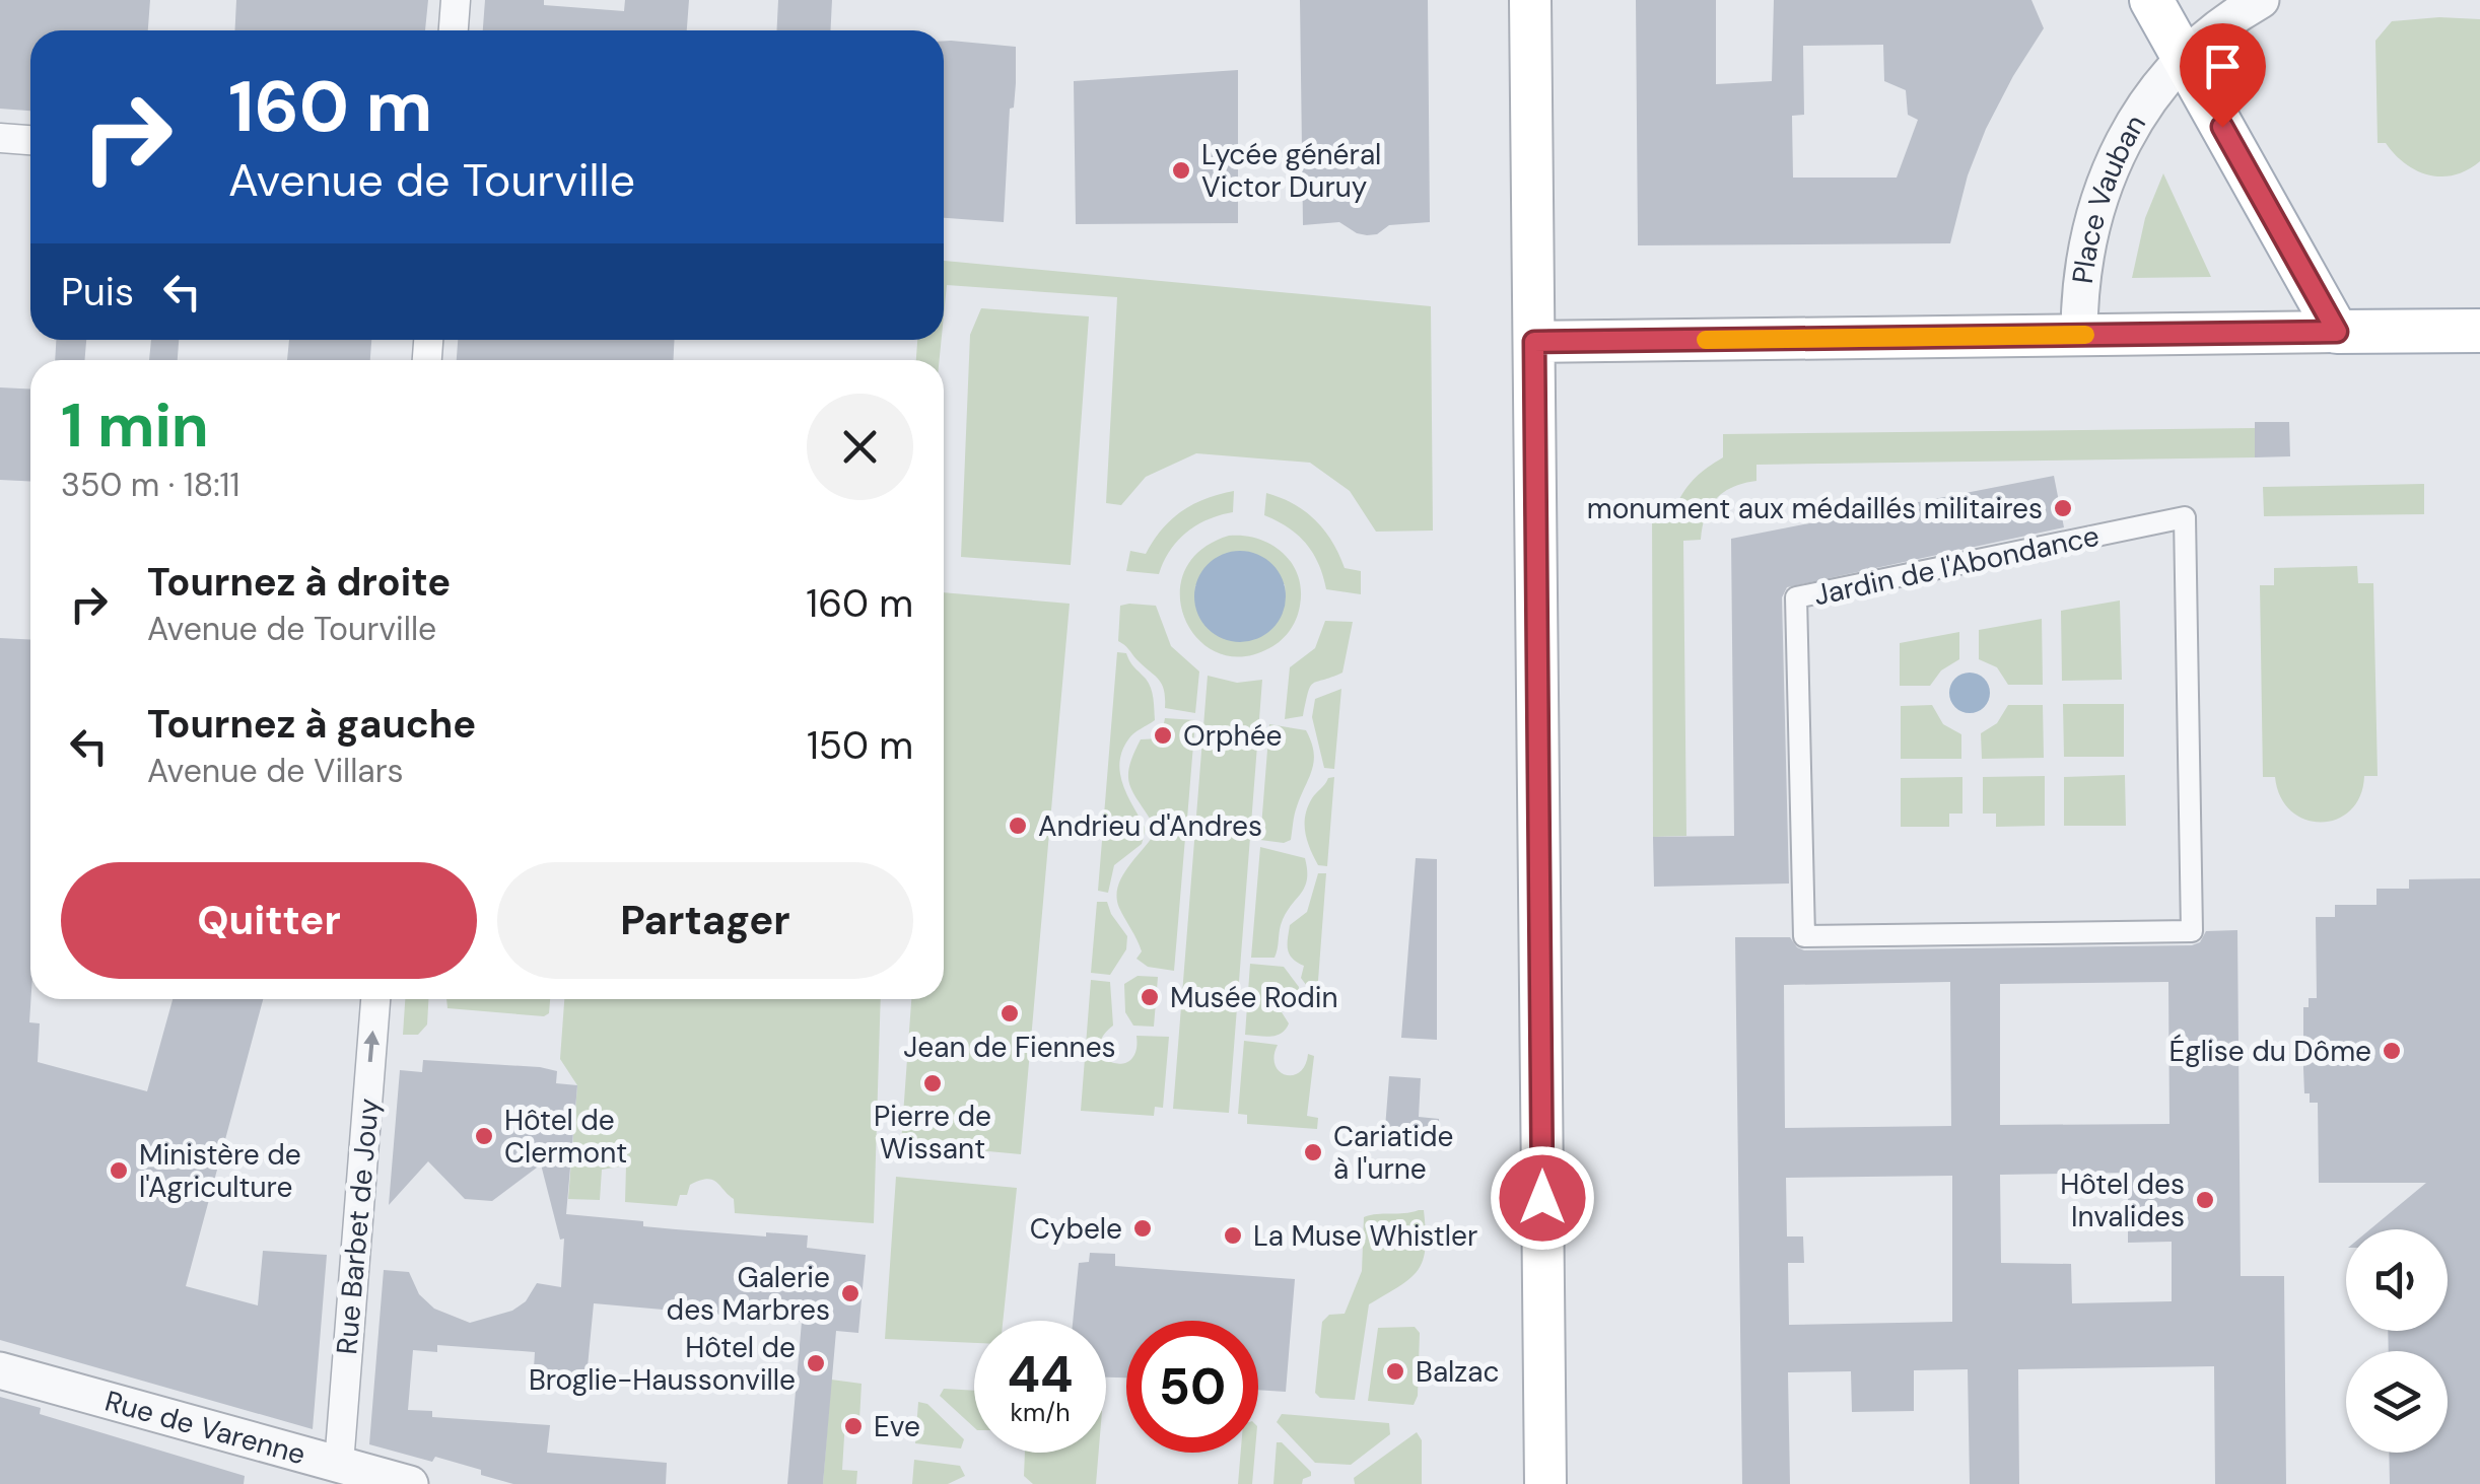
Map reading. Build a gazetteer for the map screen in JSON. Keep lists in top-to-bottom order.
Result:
{
  "streets": {
    "street": [
      "Place Vauban",
      "Jardin de l'Abondance",
      "Rue Barbet de Jouy",
      "Rue de Varenne"
    ]
  },
  "crossings": [
    ["Rue Barbet de Jouy", "Rue de Varenne"]
  ],
  "one_way": ["Rue Barbet de Jouy"],
  "places": [
    "Lycée général Victor Duruy",
    "monument aux médaillés militaires",
    "Orphée",
    "Andrieu d'Andres",
    "Musée Rodin",
    "Jean de Fiennes",
    "Église du Dôme",
    "Pierre de Wissant",
    "Hôtel de Clermont",
    "Cariatide à l'urne",
    "Ministère de l'Agriculture",
    "Hôtel des Invalides",
    "Cybele",
    "La Muse Whistler",
    "Galerie des Marbres",
    "Hôtel de Broglie-Haussonville",
    "Balzac",
    "Eve"
  ],
  "page": {
    "turn": ["160 m", "Avenue de Tourville"],
    "then": "Puis",
    "heading": ["1 min", "350 m · 18:11"],
    "list": [
      {
        "name": "Tournez à droite",
        "note": "Avenue de Tourville",
        "value": "160 m"
      },
      {
        "name": "Tournez à gauche",
        "note": "Avenue de Villars",
        "value": "150 m"
      }
    ],
    "buttons": ["Quitter", "Partager"],
    "speed": "44 km/h",
    "limit": "50"
  }
}
